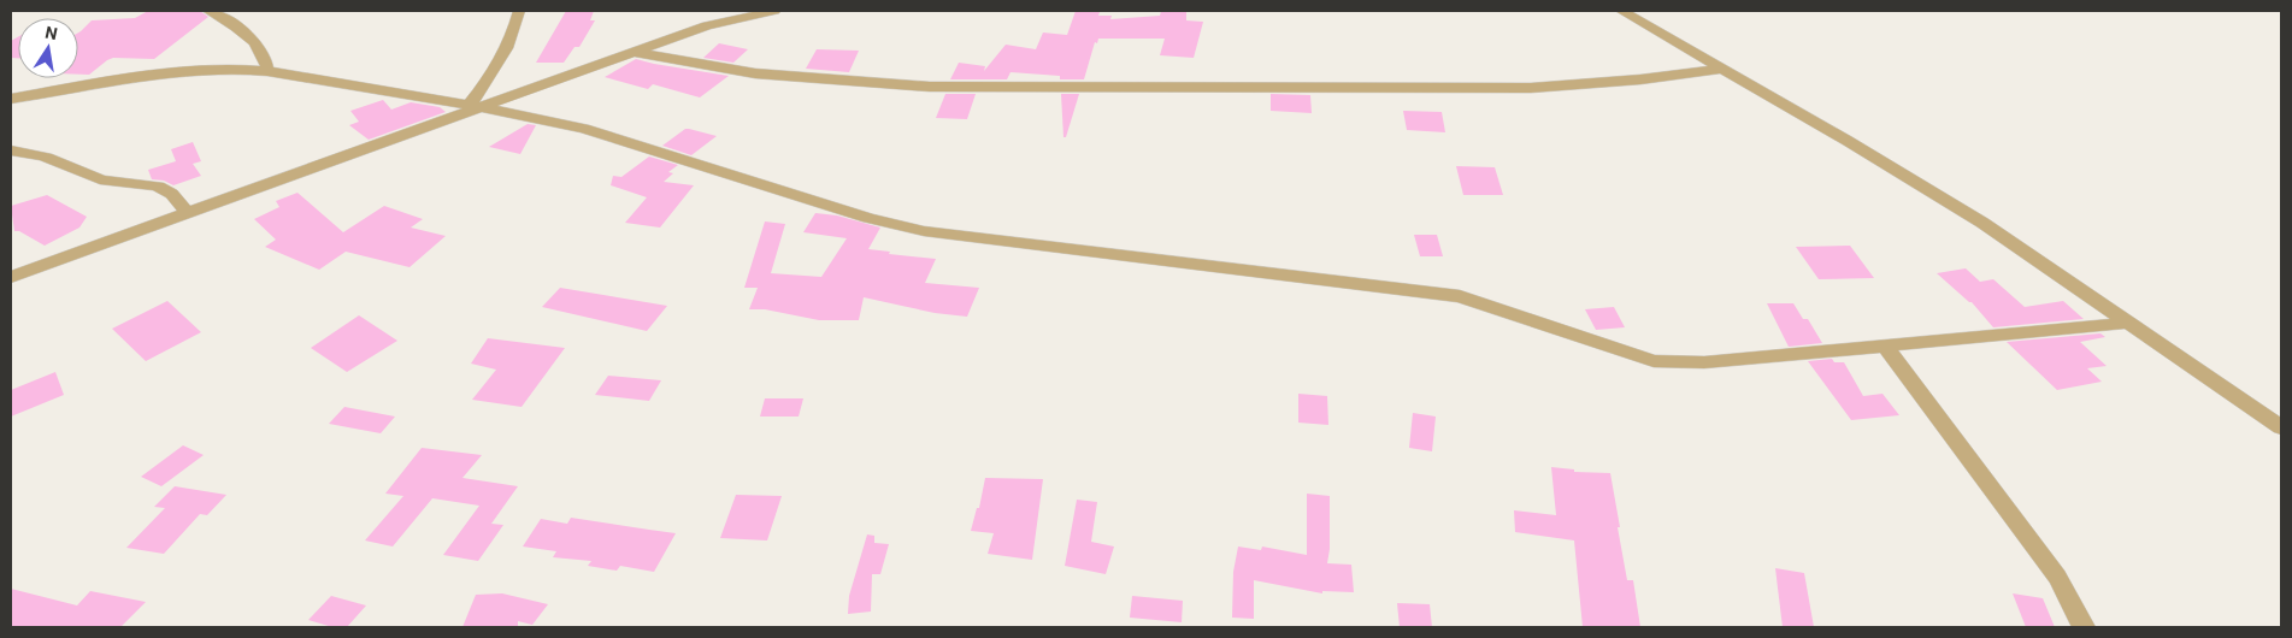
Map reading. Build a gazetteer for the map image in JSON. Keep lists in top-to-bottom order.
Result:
{
  "north": "top"
}
